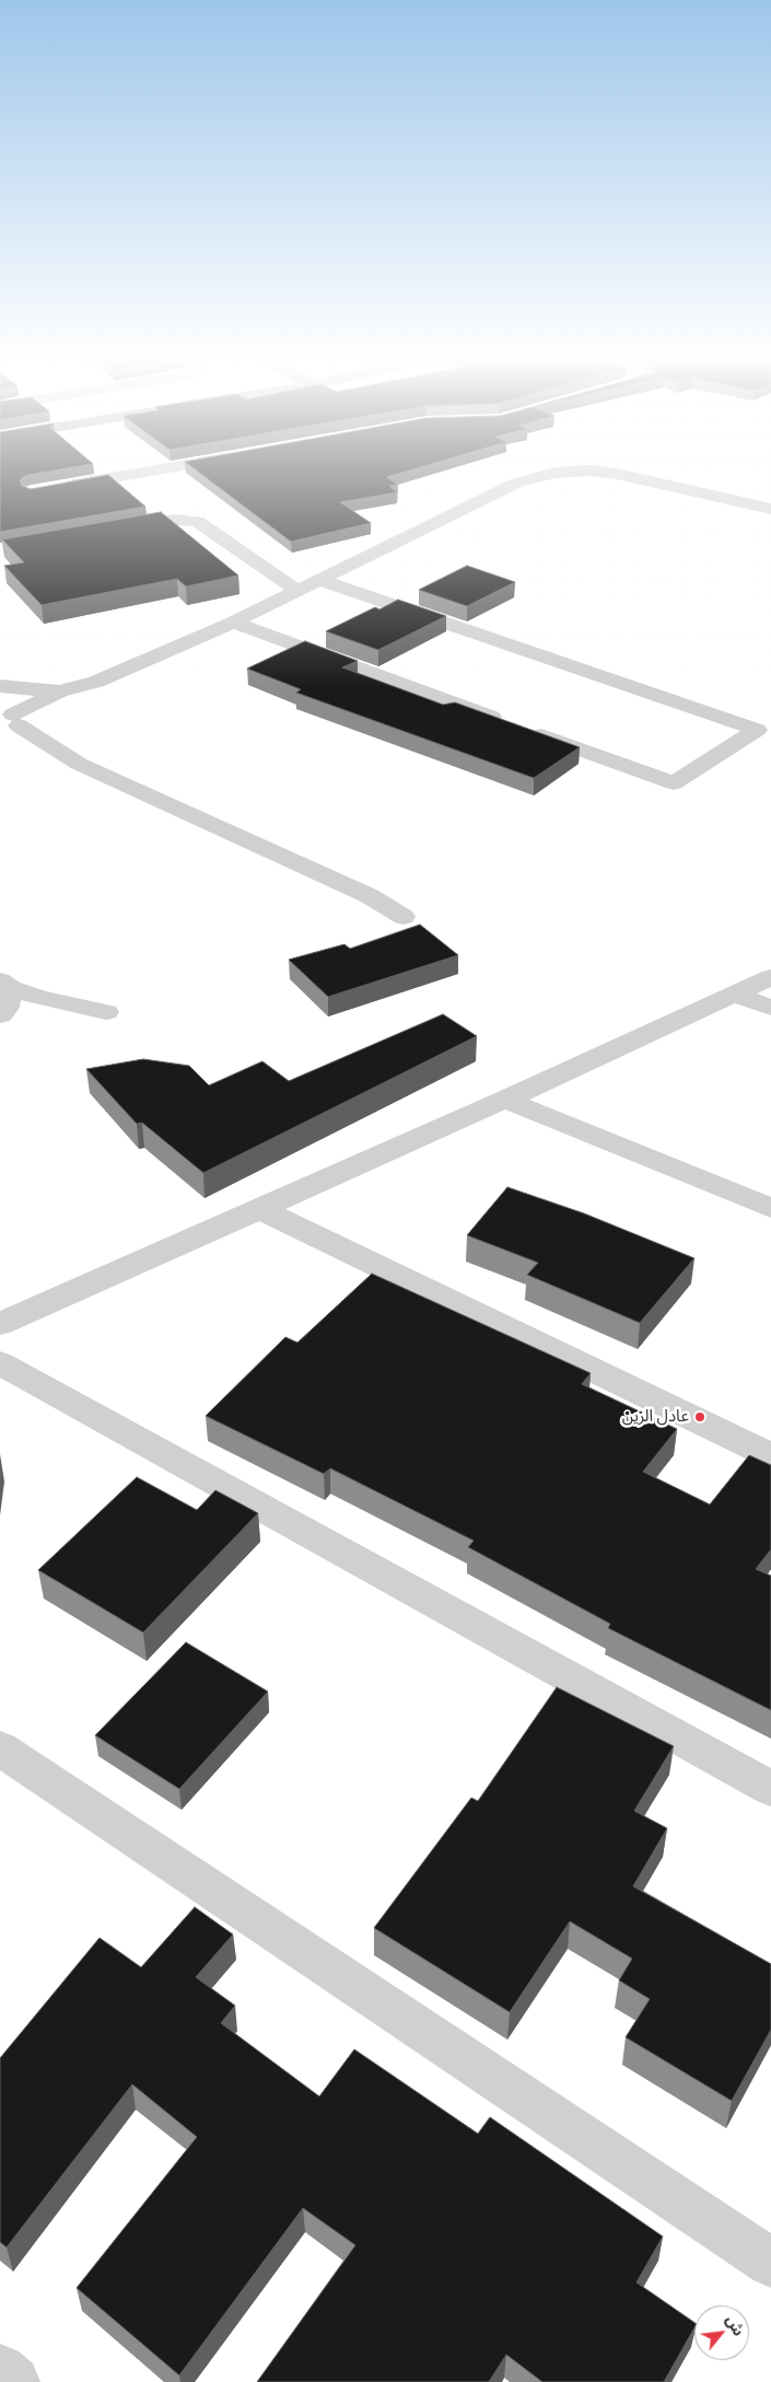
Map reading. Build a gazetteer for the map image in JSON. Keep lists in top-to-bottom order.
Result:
{
  "places": ["عادل الزين"],
  "north": "top right"
}
